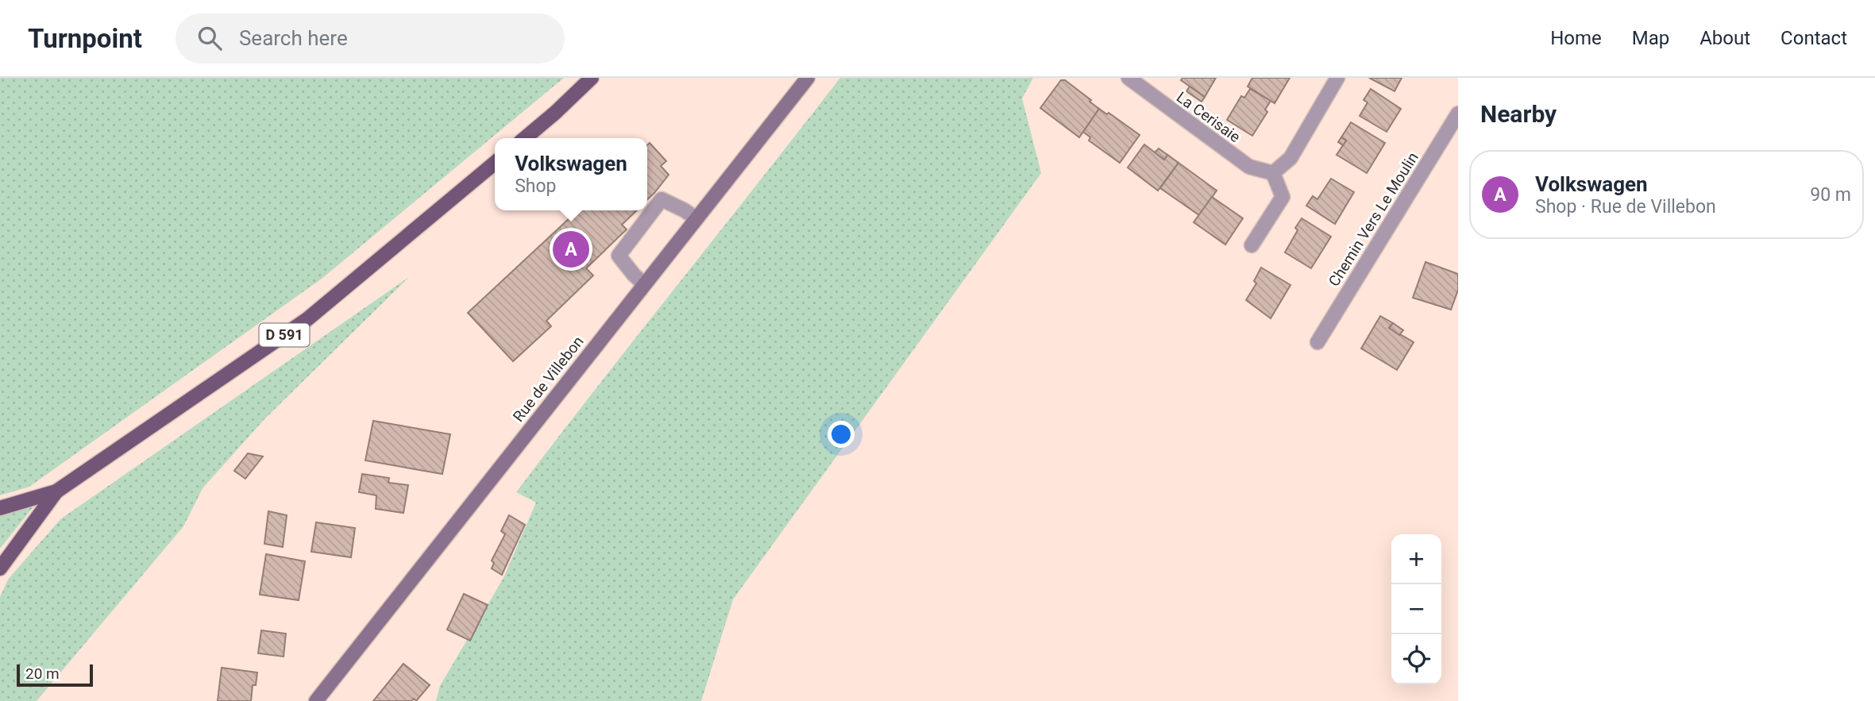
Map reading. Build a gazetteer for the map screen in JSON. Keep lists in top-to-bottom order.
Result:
{
  "streets": {
    "main road": ["D 591", "Rue de Villebon"],
    "street": ["La Cerisaie", "Chemin Vers Le Moulin"]
  },
  "scale_bar": "20 m",
  "page": {
    "header": "Turnpoint",
    "search": "Search here",
    "nav": [
      "Home",
      "Map",
      "About",
      "Contact"
    ],
    "heading": "Nearby",
    "popup": ["Volkswagen", "Shop"],
    "list": [
      {
        "mark": "A",
        "name": "Volkswagen",
        "note": "Shop · Rue de Villebon",
        "value": "90 m"
      }
    ],
    "pins": "A",
    "map_buttons": ["+", "−"],
    "scale": "20 m"
  }
}
